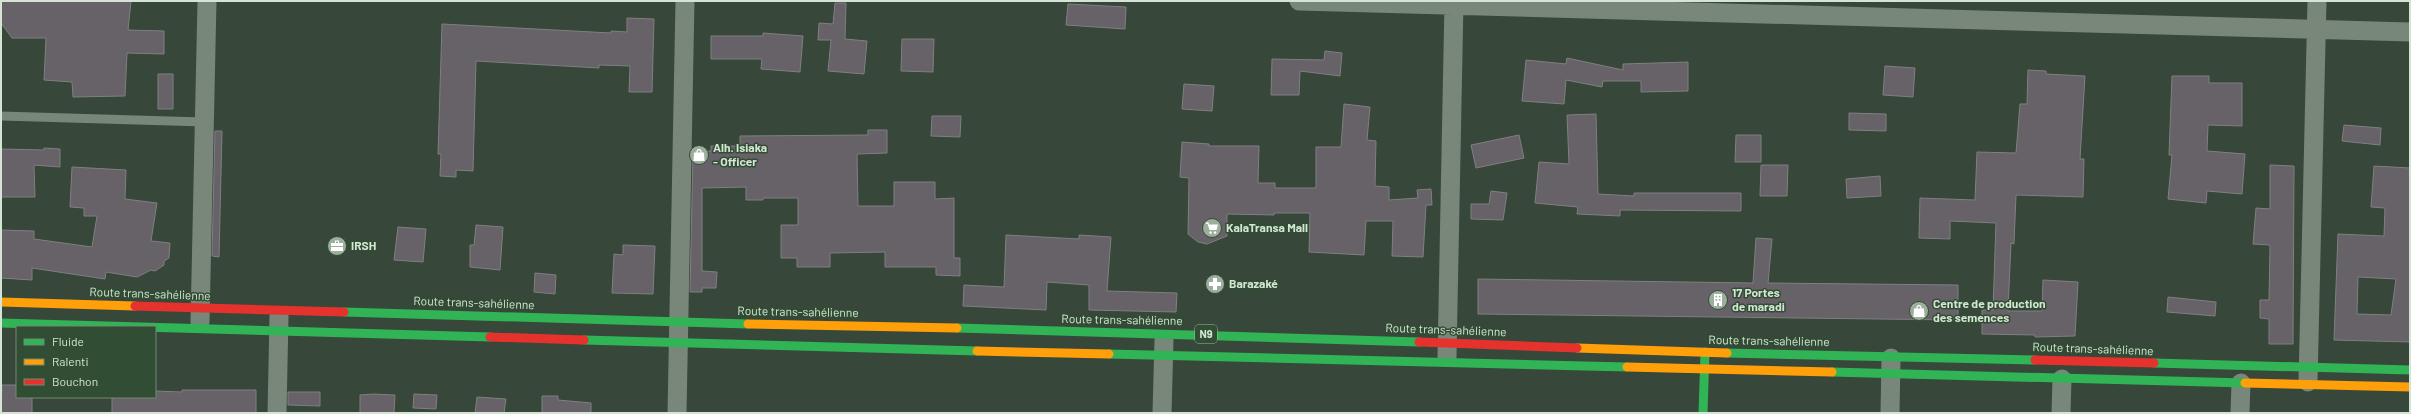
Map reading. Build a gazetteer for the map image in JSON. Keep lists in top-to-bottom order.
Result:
{
  "streets": {
    "main road": ["Route trans-sahélienne", "N9"]
  },
  "places": {
    "shop": ["Alh. Isiaka - Officer", "Centre de production des semences"],
    "supermarket": ["KalaTransa Mall"],
    "office": ["IRSH"],
    "pharmacy": ["Barazaké"],
    "building": ["17 Portes de maradi"]
  },
  "legend": ["Fluide", "Ralenti", "Bouchon"]
}
